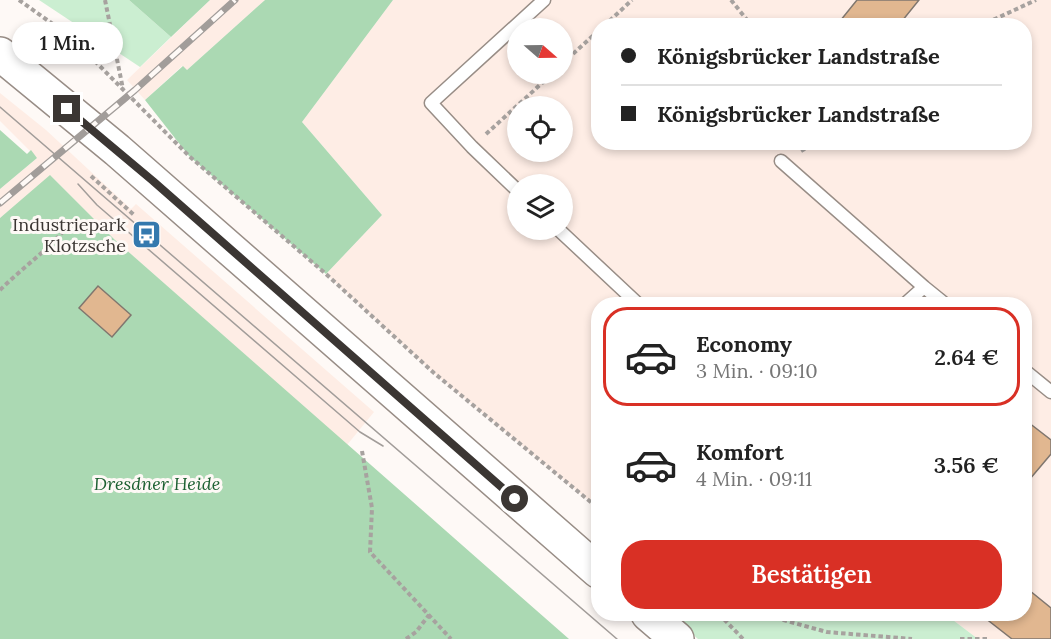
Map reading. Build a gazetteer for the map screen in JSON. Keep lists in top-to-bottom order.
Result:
{
  "parks": ["Dresdner Heide"],
  "places": {
    "bus stop": ["Industriepark Klotzsche"]
  },
  "north": "right",
  "page": {
    "banner": ["Königsbrücker Landstraße", "Königsbrücker Landstraße"],
    "bubble": "1 Min.",
    "list": [
      {
        "name": "Economy",
        "note": "3 Min. · 09:10",
        "value": "2.64 €"
      },
      {
        "name": "Komfort",
        "note": "4 Min. · 09:11",
        "value": "3.56 €"
      }
    ],
    "buttons": "Bestätigen"
  }
}
